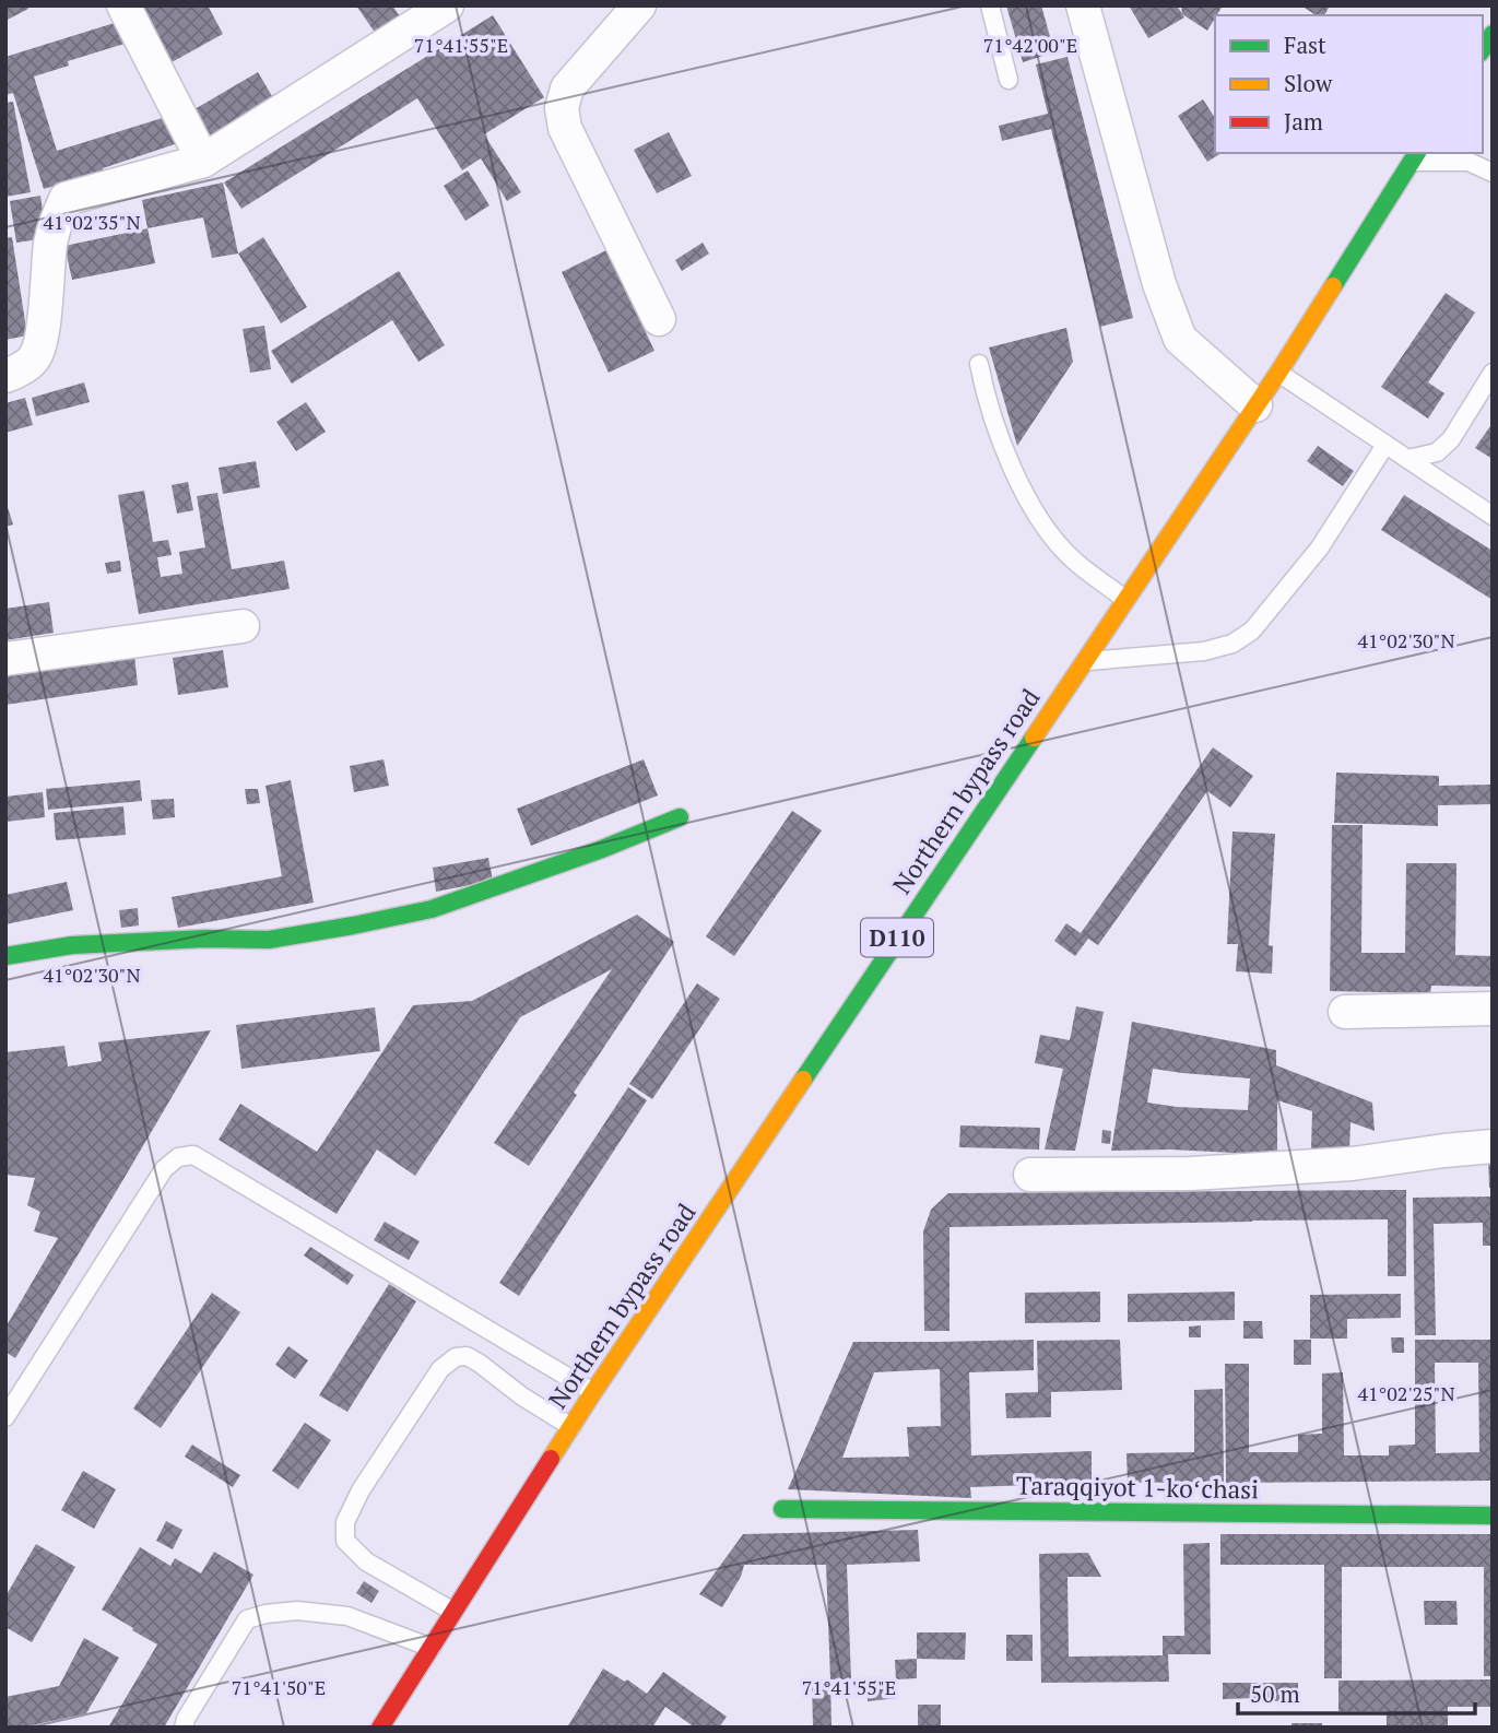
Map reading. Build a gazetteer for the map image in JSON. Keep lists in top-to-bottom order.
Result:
{
  "streets": {
    "main road": ["Northern bypass road", "D110", "Taraqqiyot 1-koʻchasi"]
  },
  "legend": ["Fast", "Slow", "Jam"],
  "scale_bar": "50 m",
  "coordinates": [
    "71°41'55\"E",
    "71°42'00\"E",
    "41°02'35\"N",
    "41°02'30\"N",
    "41°02'25\"N",
    "71°41'50\"E"
  ]
}
